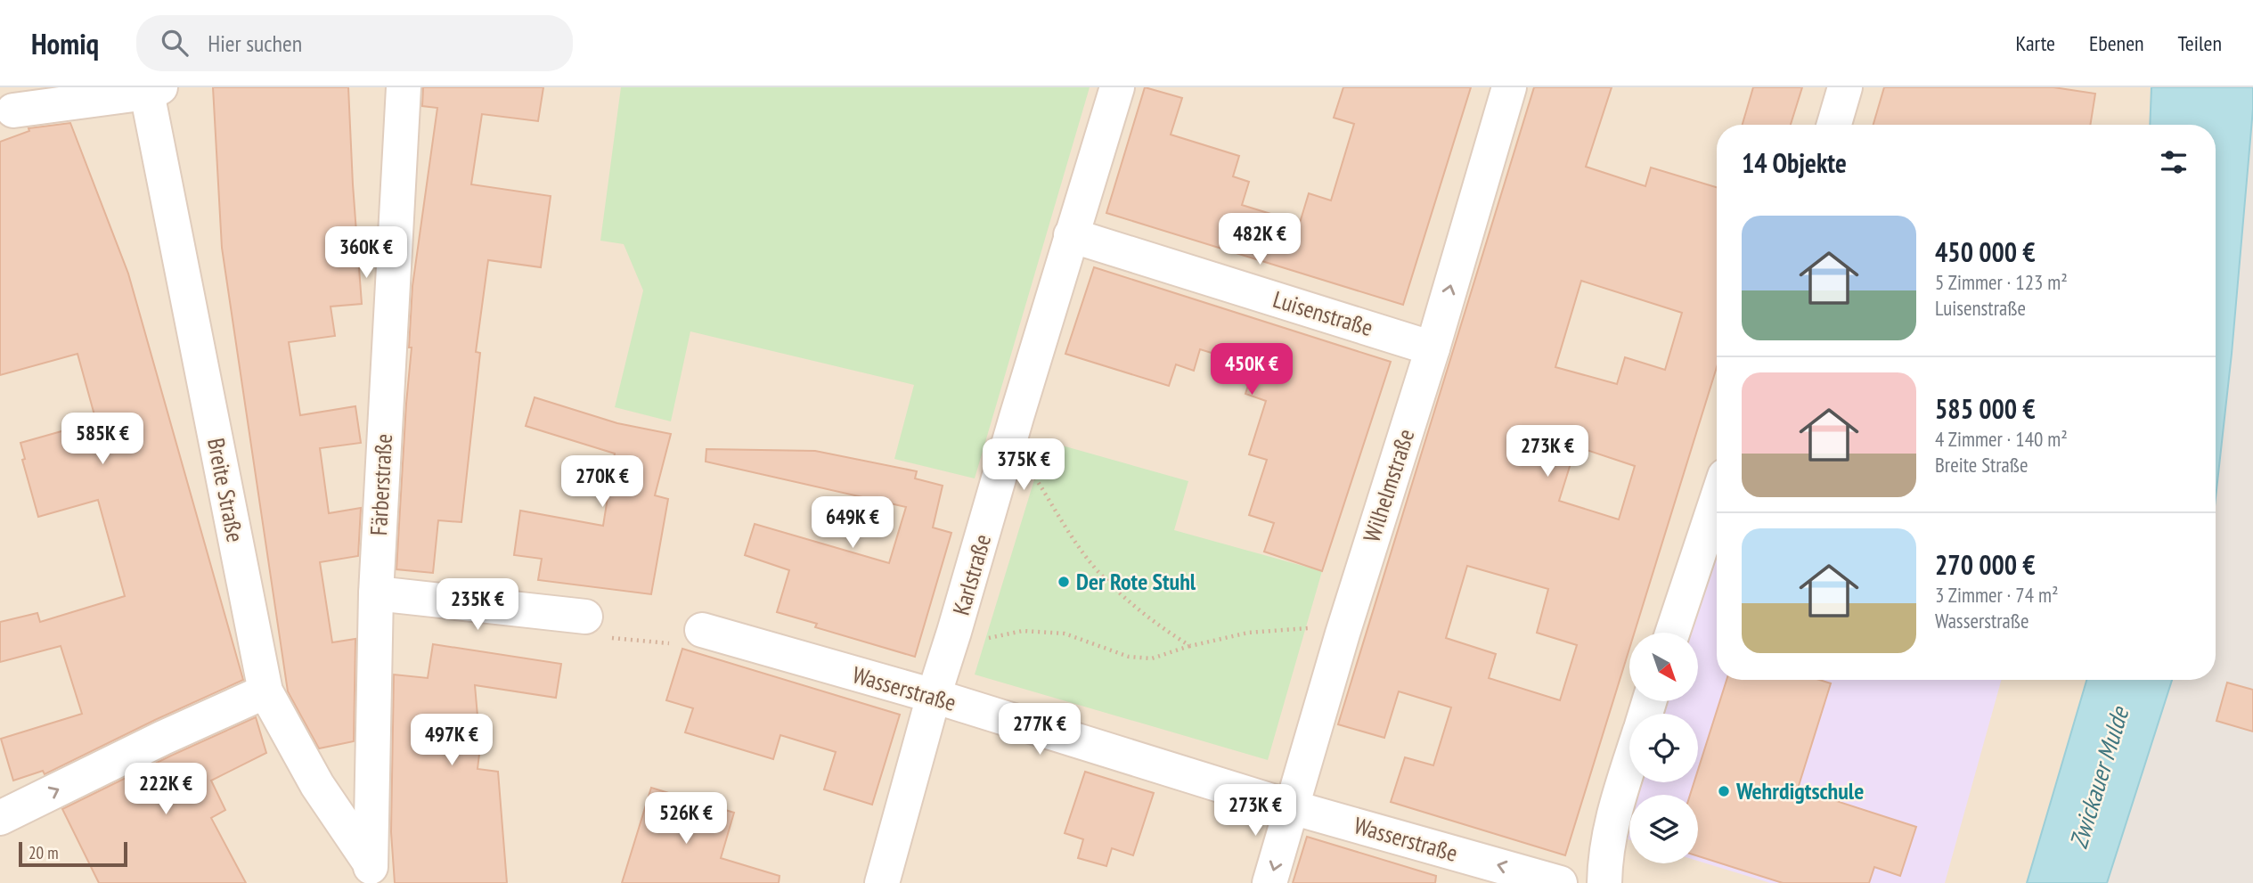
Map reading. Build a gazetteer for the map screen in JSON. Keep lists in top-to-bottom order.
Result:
{
  "streets": {
    "street": [
      "Luisenstraße",
      "Färberstraße",
      "Wilhelmstraße",
      "Breite Straße",
      "Karlstraße",
      "Wasserstraße"
    ]
  },
  "crossings": [
    ["Luisenstraße", "Wilhelmstraße"],
    ["Luisenstraße", "Karlstraße"],
    ["Färberstraße", "Breite Straße"],
    ["Wilhelmstraße", "Wasserstraße"],
    ["Karlstraße", "Wasserstraße"]
  ],
  "water": ["Zwickauer Mulde"],
  "places": ["Der Rote Stuhl", "Wehrdigtschule"],
  "scale_bar": "20 m",
  "north": "bottom right",
  "page": {
    "header": "Homiq",
    "search": "Hier suchen",
    "nav": ["Karte", "Ebenen", "Teilen"],
    "heading": "14 Objekte",
    "list": [
      {
        "name": "450 000 €",
        "note": "5 Zimmer · 123 m² · Luisenstraße"
      },
      {
        "name": "585 000 €",
        "note": "4 Zimmer · 140 m² · Breite Straße"
      },
      {
        "name": "270 000 €",
        "note": "3 Zimmer · 74 m² · Wasserstraße"
      }
    ],
    "price": [
      "482K €",
      "360K €",
      "450K €",
      "585K €",
      "273K €",
      "375K €",
      "270K €",
      "649K €",
      "235K €",
      "277K €",
      "497K €",
      "222K €",
      "273K €",
      "526K €"
    ],
    "scale": "20 m"
  }
}
